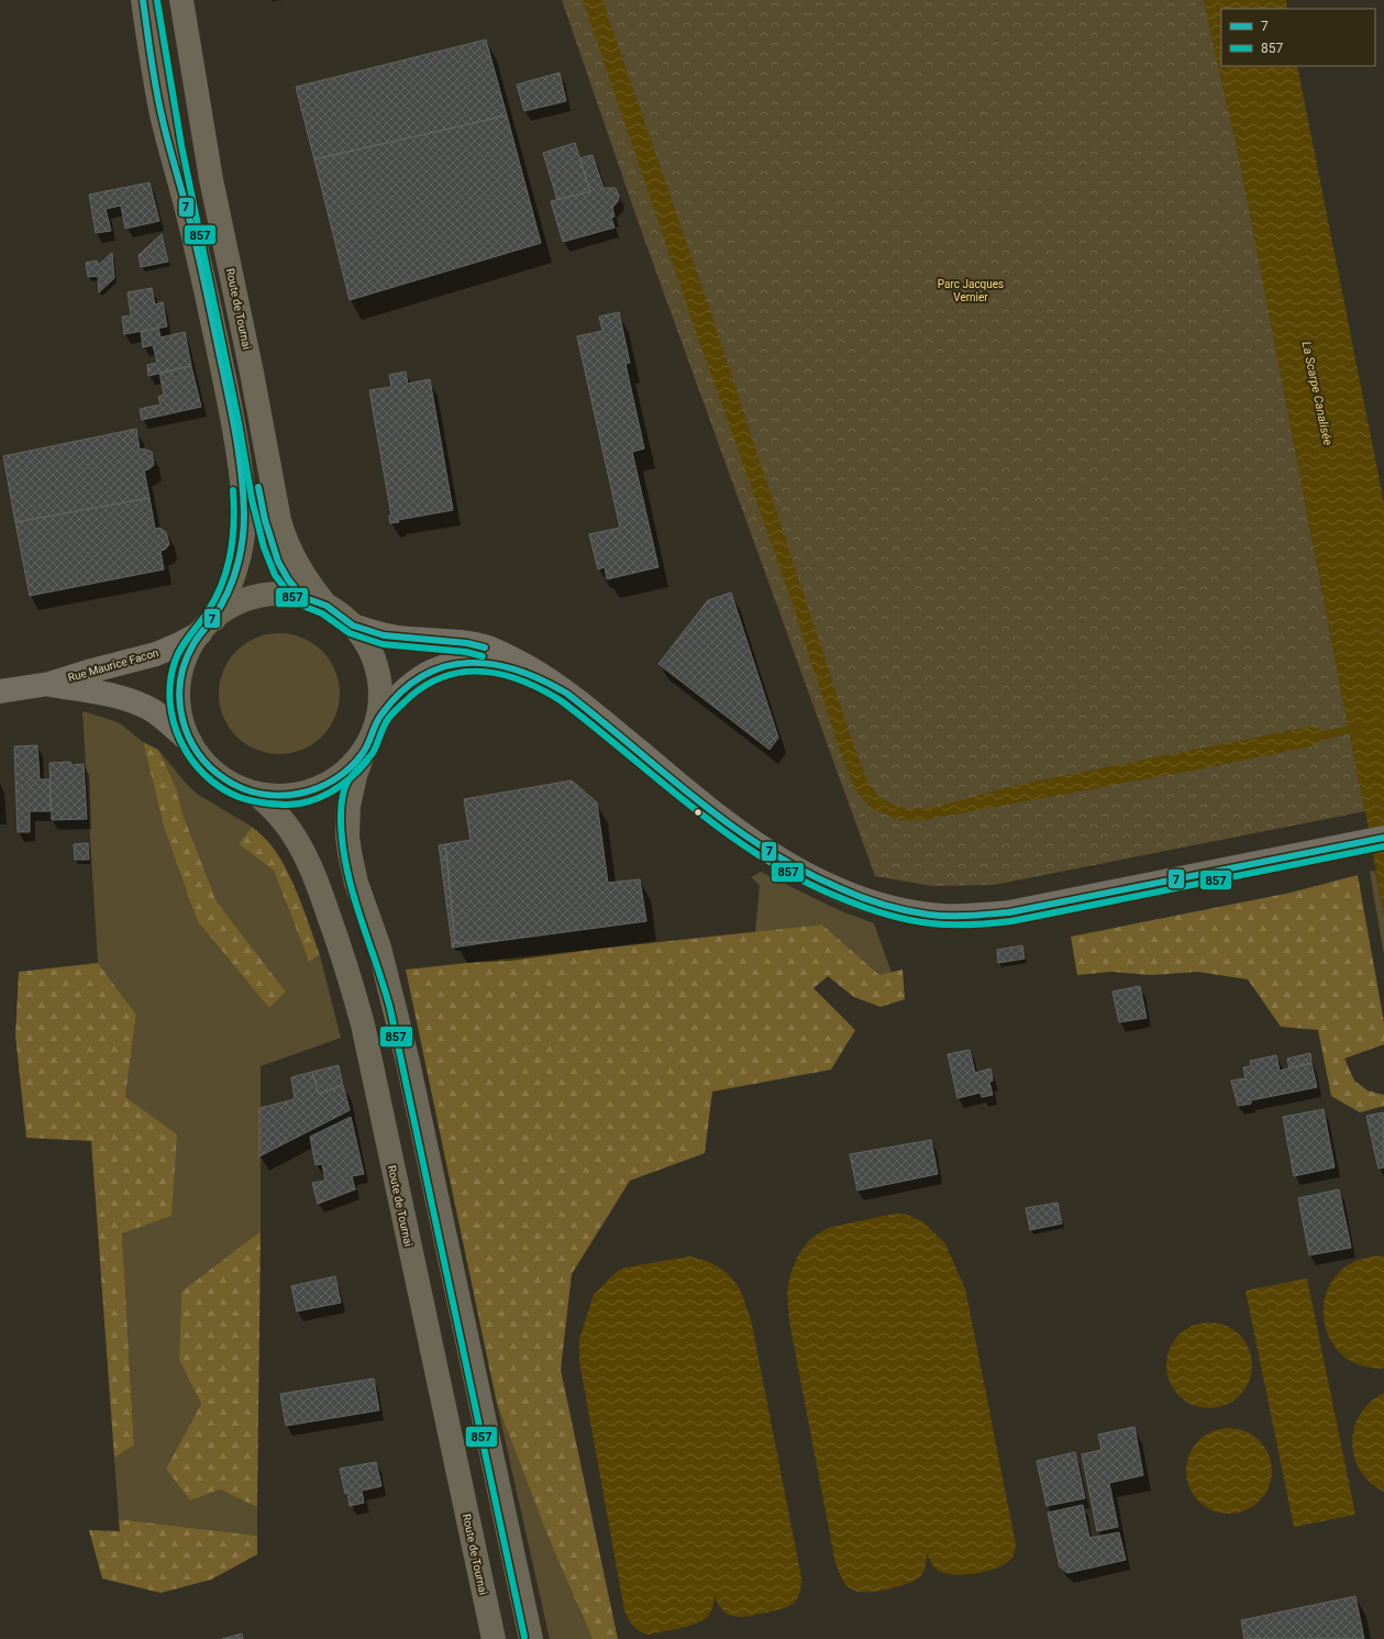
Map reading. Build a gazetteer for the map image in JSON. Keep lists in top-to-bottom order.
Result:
{
  "streets": {
    "main road": ["Route de Tournai", "Rue Maurice Facon"]
  },
  "water": ["La Scarpe Canalisée"],
  "parks": ["Parc Jacques Vernier"],
  "lines": ["transit line 7", "transit line 857"],
  "legend": ["7", "857"]
}
